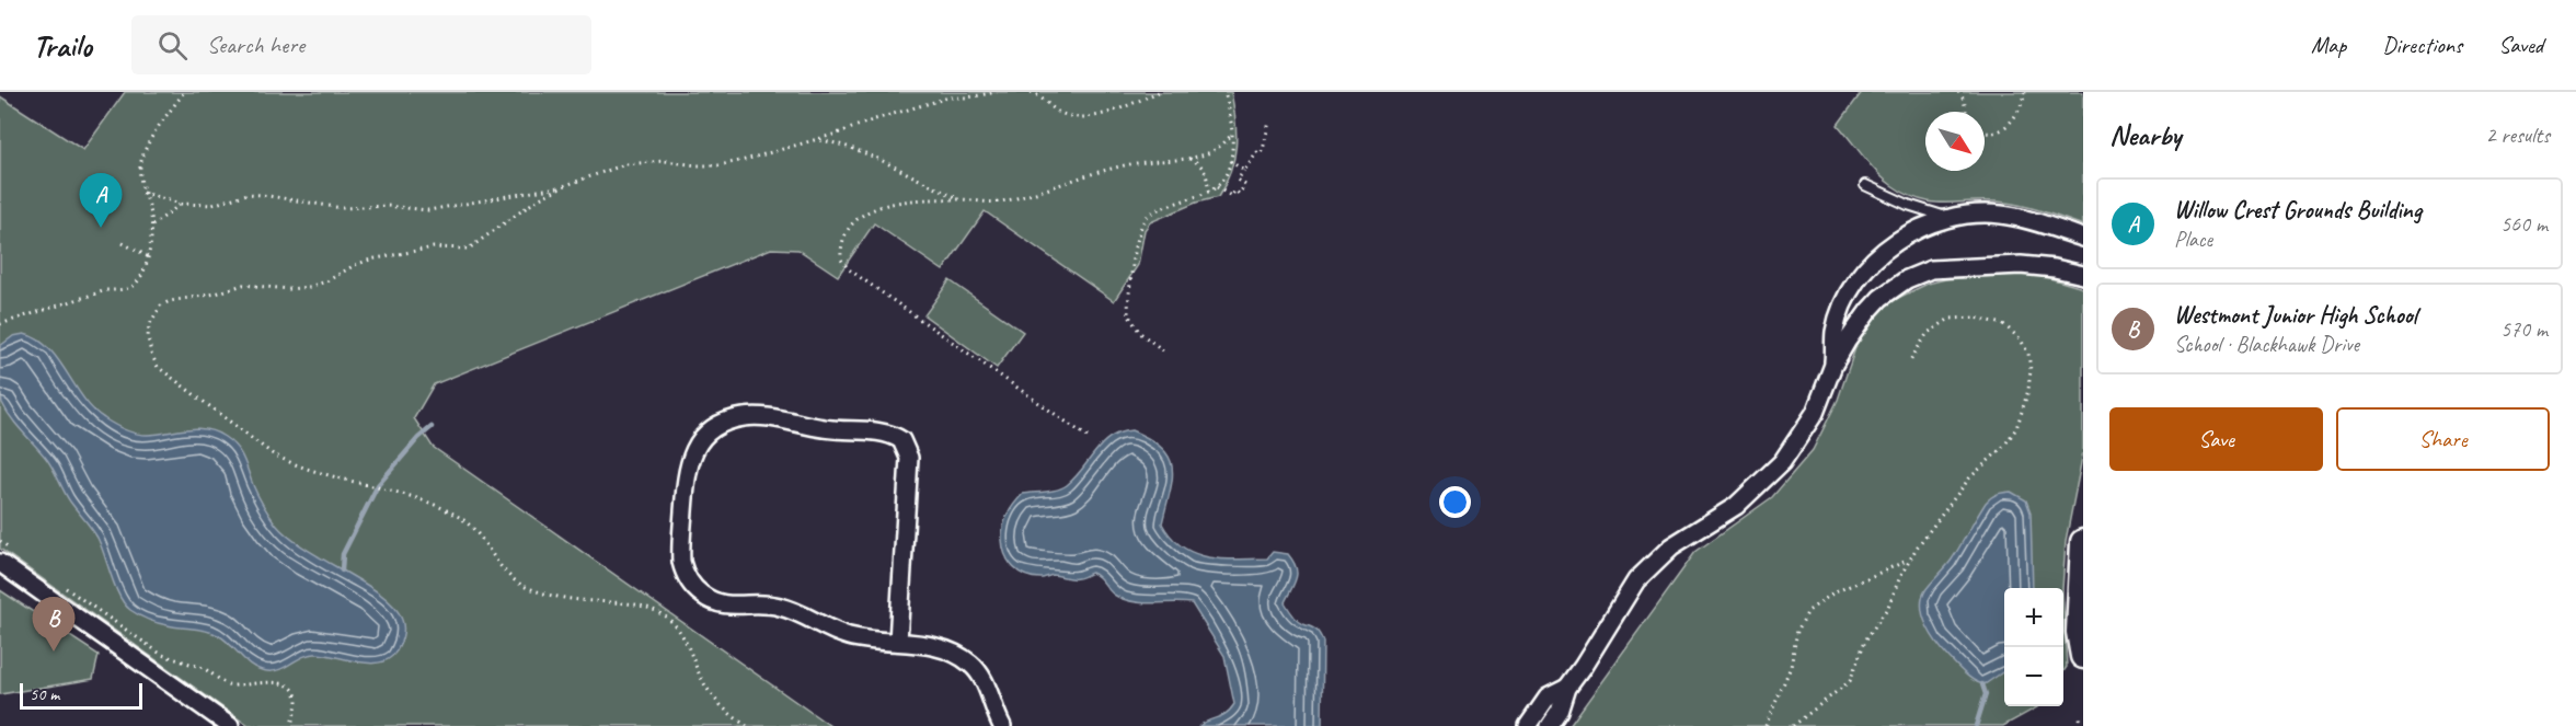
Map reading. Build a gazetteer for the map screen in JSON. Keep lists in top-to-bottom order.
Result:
{
  "scale_bar": "50 m",
  "north": "bottom right",
  "page": {
    "header": "Trailo",
    "search": "Search here",
    "nav": ["Map", "Directions", "Saved"],
    "heading": ["Nearby", "2 results"],
    "pins": ["A", "B"],
    "list": [
      {
        "mark": "A",
        "name": "Willow Crest Grounds Building",
        "note": "Place",
        "value": "560 m"
      },
      {
        "mark": "B",
        "name": "Westmont Junior High School",
        "note": "School · Blackhawk Drive",
        "value": "570 m"
      }
    ],
    "buttons": ["Save", "Share"],
    "map_buttons": ["+", "−"],
    "scale": "50 m"
  }
}
